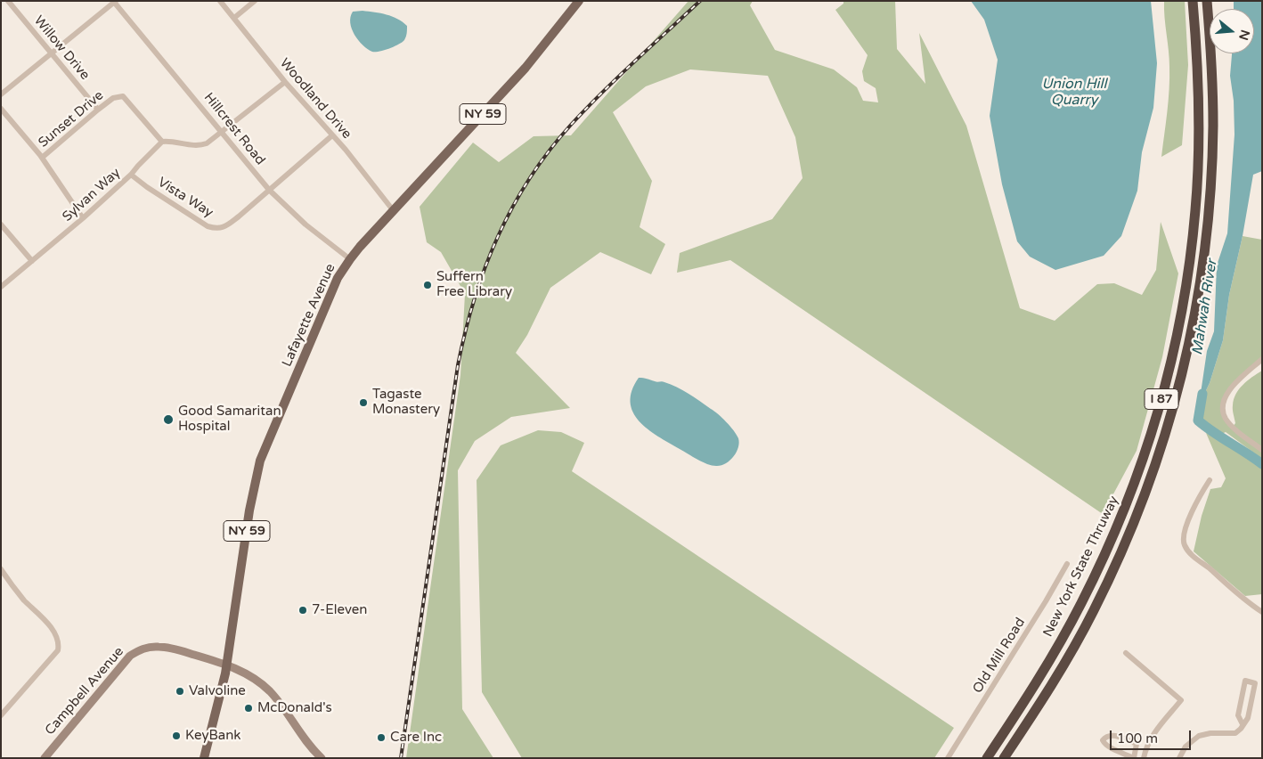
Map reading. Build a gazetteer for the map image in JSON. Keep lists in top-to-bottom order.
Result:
{
  "streets": {
    "highway": ["I 87", "New York State Thruway"],
    "main road": ["NY 59", "Lafayette Avenue"],
    "street": [
      "Willow Drive",
      "Woodland Drive",
      "Sunset Drive",
      "Hillcrest Road",
      "Sylvan Way",
      "Vista Way",
      "Old Mill Road",
      "Campbell Avenue"
    ]
  },
  "crossings": [
    ["Willow Drive", "Sunset Drive"],
    ["Woodland Drive", "Vista Way"],
    ["Woodland Drive", "Lafayette Avenue"],
    ["NY 59", "Lafayette Avenue"],
    ["NY 59", "Campbell Avenue"],
    ["Sunset Drive", "Sylvan Way"],
    ["Hillcrest Road", "Vista Way"],
    ["Hillcrest Road", "Lafayette Avenue"],
    ["Sylvan Way", "Vista Way"],
    ["Lafayette Avenue", "Campbell Avenue"]
  ],
  "water": ["Union Hill Quarry", "Mahwah River"],
  "places": [
    "Suffern Free Library",
    "Tagaste Monastery",
    "Good Samaritan Hospital",
    "7-Eleven",
    "Valvoline",
    "McDonald's",
    "KeyBank",
    "Care Inc"
  ],
  "scale_bar": "100 m",
  "north": "right"
}
